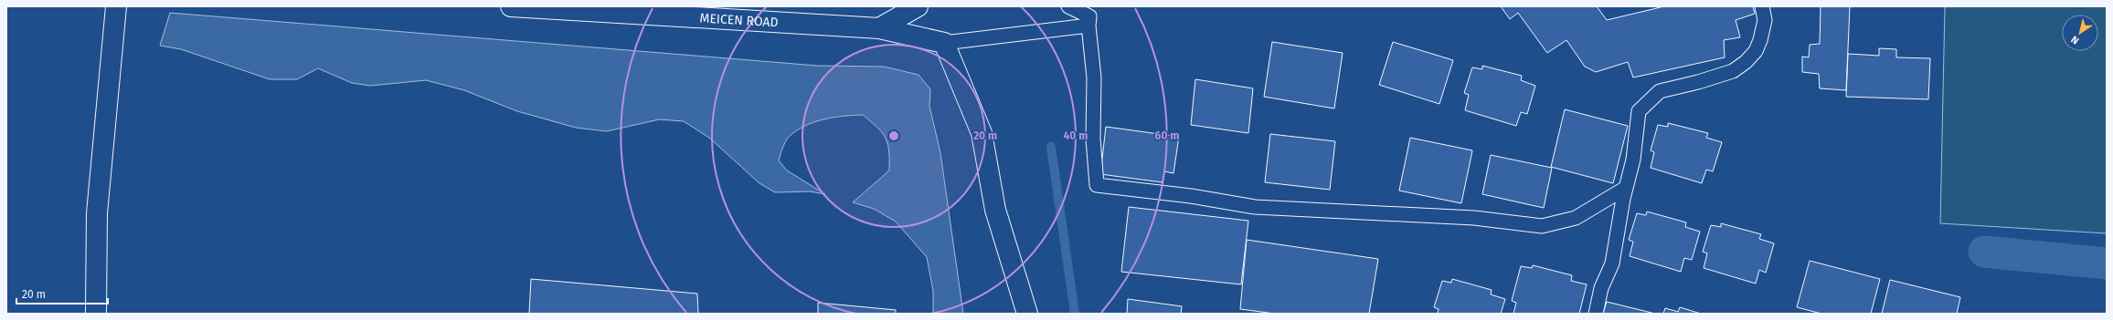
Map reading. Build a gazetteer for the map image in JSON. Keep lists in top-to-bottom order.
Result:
{
  "streets": {
    "street": ["MEICEN ROAD"]
  },
  "scale_bar": "20 m",
  "north": "bottom left",
  "rings": ["20 m", "40 m", "60 m"]
}
